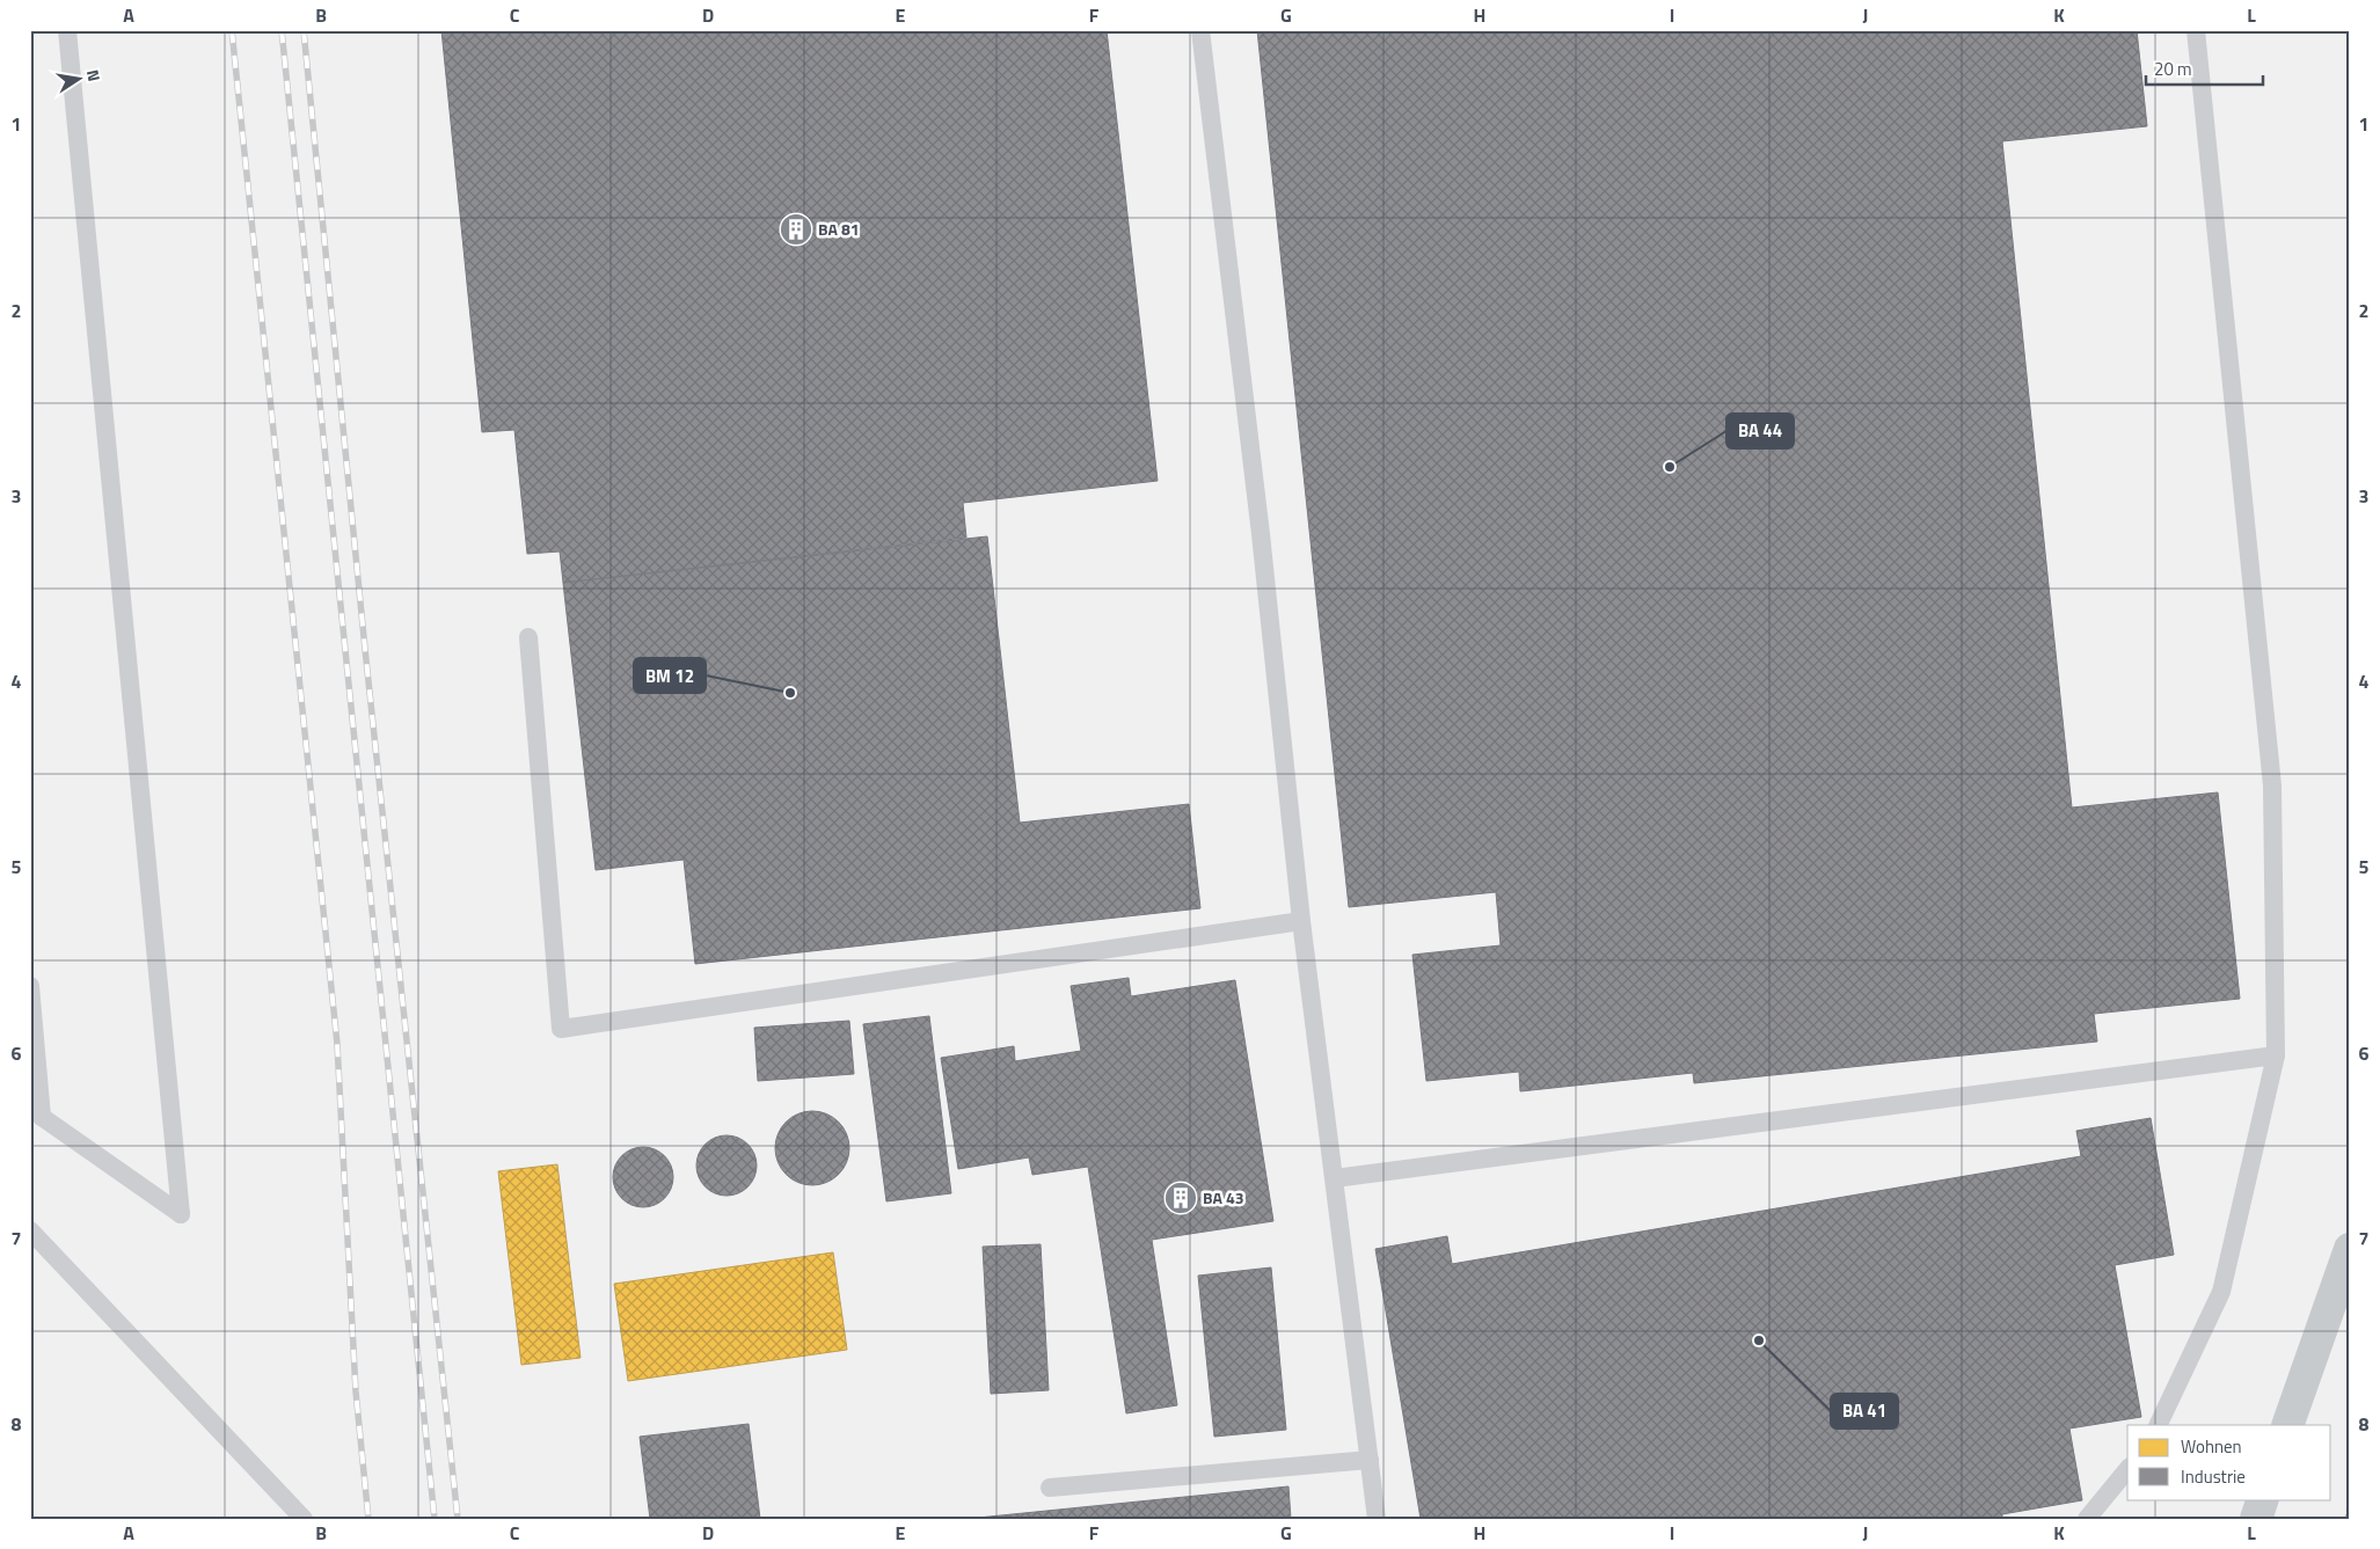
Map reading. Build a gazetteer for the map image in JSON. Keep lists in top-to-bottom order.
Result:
{
  "places": {
    "building": ["BA 81", "BA 43"],
    "other": ["BA 44", "BM 12", "BA 41"]
  },
  "legend": ["Wohnen", "Industrie"],
  "scale_bar": "20 m",
  "north": "right",
  "grid": {
    "columns": [
      "A",
      "B",
      "C",
      "D",
      "E",
      "F",
      "G",
      "H",
      "I",
      "J",
      "K",
      "L"
    ],
    "rows": [
      "1",
      "2",
      "3",
      "4",
      "5",
      "6",
      "7",
      "8"
    ]
  }
}
